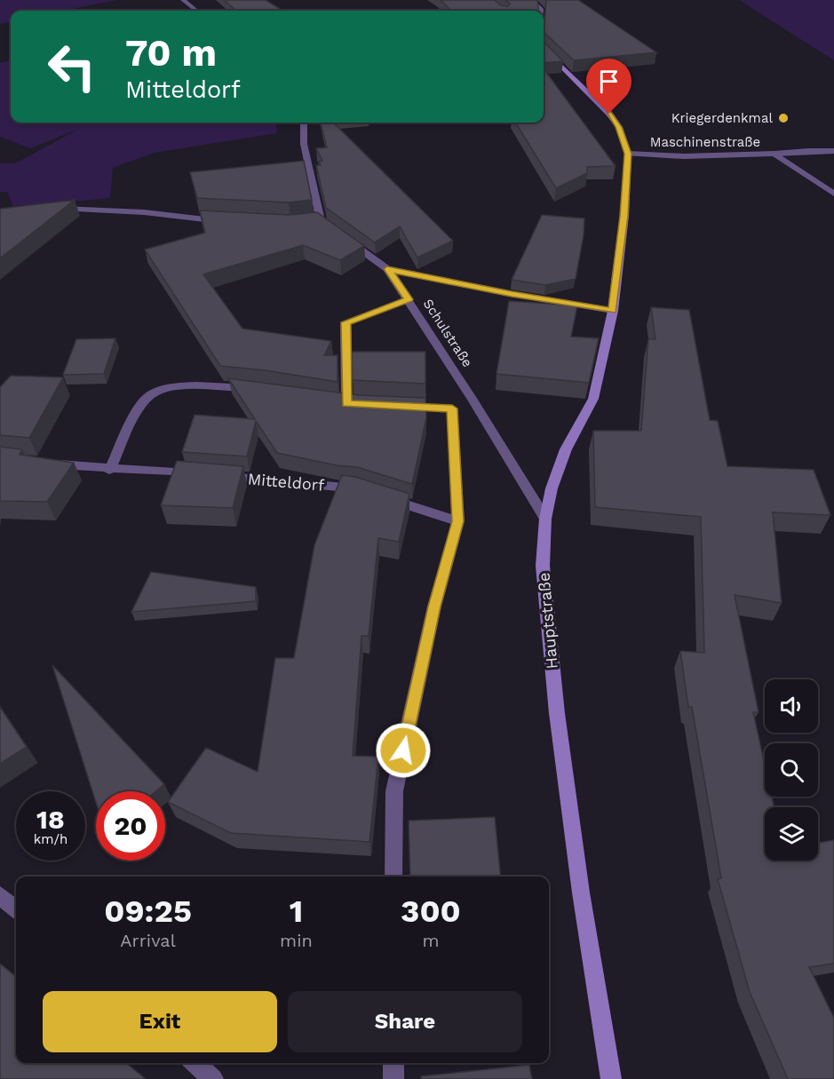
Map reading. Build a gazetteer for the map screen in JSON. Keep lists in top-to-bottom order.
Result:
{
  "streets": {
    "main road": ["Hauptstraße"],
    "street": ["Maschinenstraße", "Schulstraße", "Mitteldorf"]
  },
  "crossings": [
    ["Maschinenstraße", "Hauptstraße"],
    ["Schulstraße", "Hauptstraße"]
  ],
  "places": ["Kriegerdenkmal"],
  "page": {
    "turn": ["70 m", "Mitteldorf"],
    "speed": "18 km/h",
    "limit": "20",
    "eta": [
      "09:25",
      "Arrival",
      "1",
      "min",
      "300",
      "m"
    ],
    "buttons": ["Exit", "Share"]
  }
}
